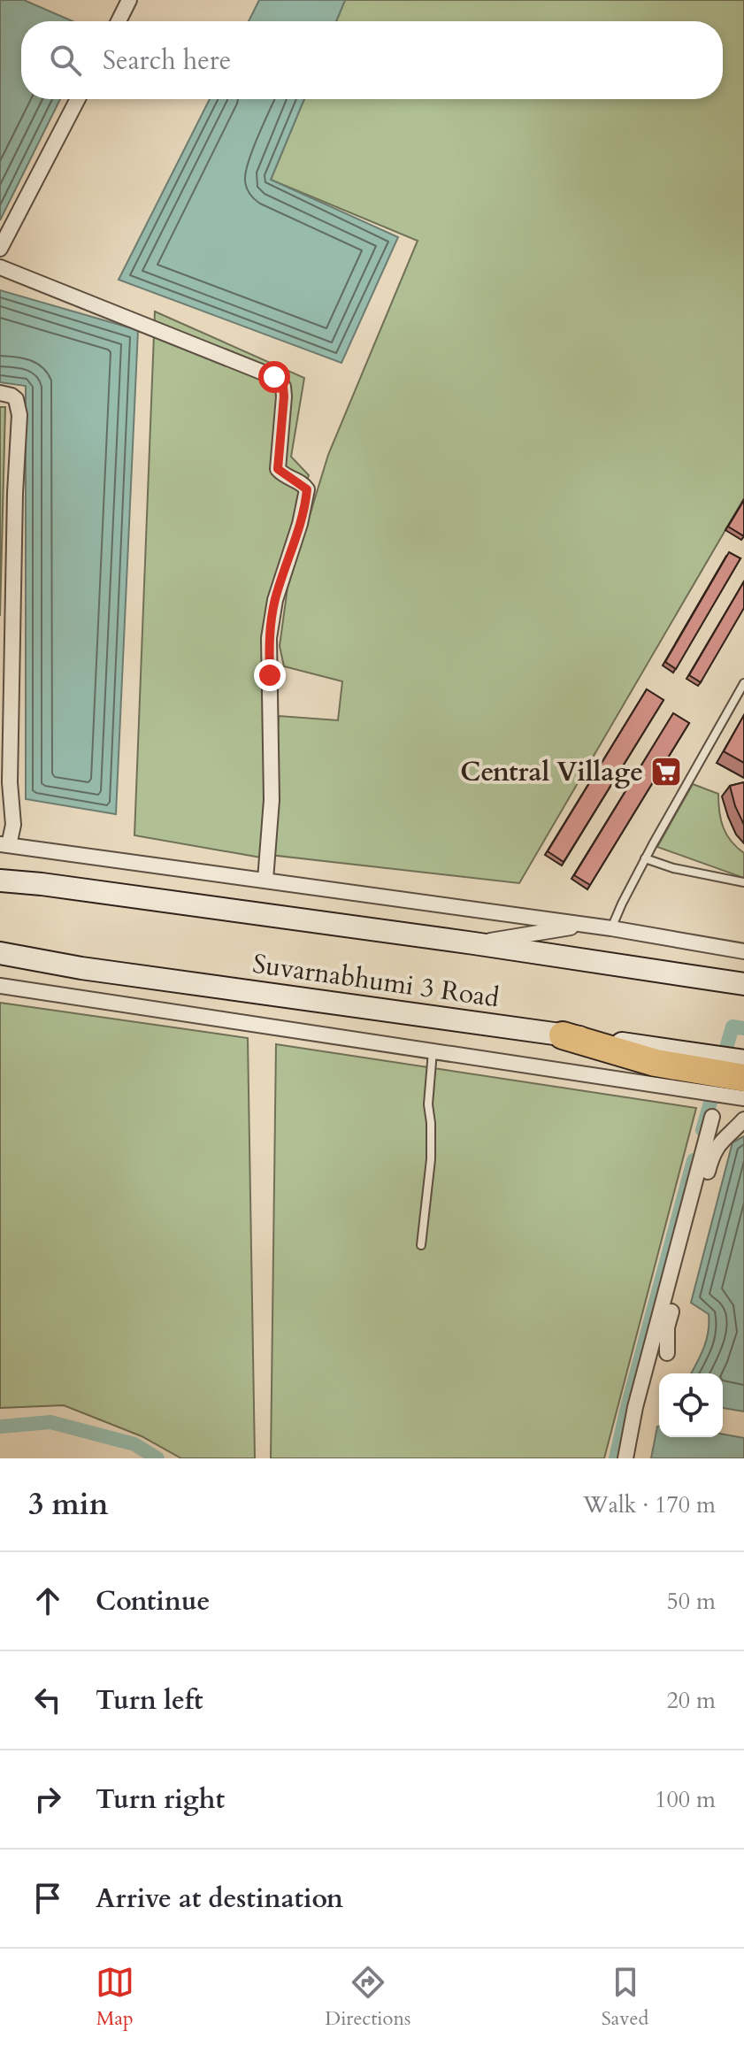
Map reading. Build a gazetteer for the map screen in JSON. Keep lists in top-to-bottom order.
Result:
{
  "streets": {
    "main road": ["Suvarnabhumi 3 Road"]
  },
  "places": {
    "supermarket": ["Central Village"]
  },
  "page": {
    "search": "Search here",
    "heading": ["3 min", "Walk · 170 m"],
    "list": [
      ["Continue", "50 m"],
      ["Turn left", "20 m"],
      ["Turn right", "100 m"],
      "Arrive at destination"
    ],
    "nav": ["Map", "Directions", "Saved"]
  }
}
